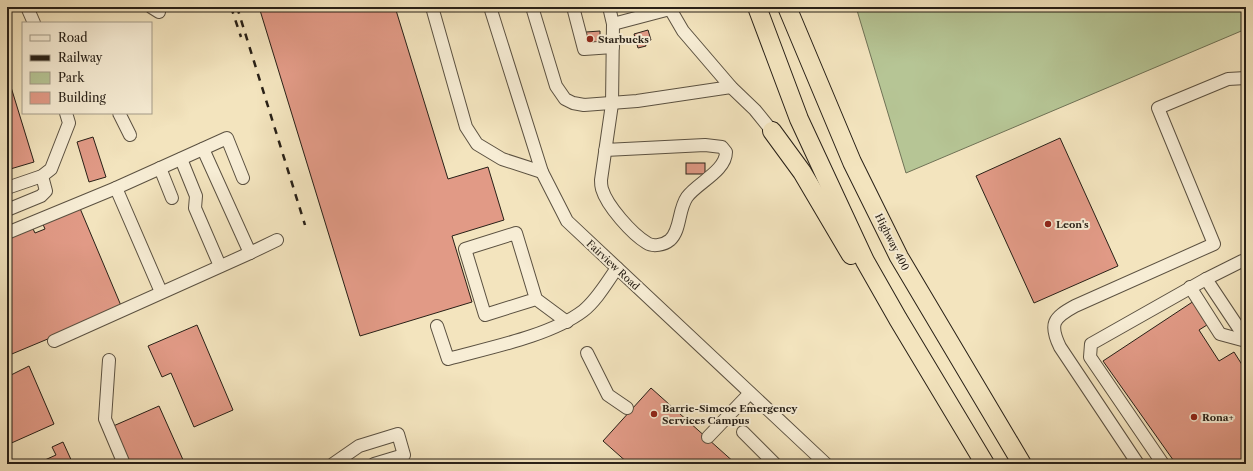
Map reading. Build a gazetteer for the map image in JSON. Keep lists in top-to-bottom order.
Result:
{
  "streets": {
    "highway": ["Highway 400"],
    "street": ["Fairview Road"]
  },
  "places": [
    "Starbucks",
    "Leon's",
    "Barrie-Simcoe Emergency Services Campus",
    "Rona+"
  ],
  "legend": [
    "Road",
    "Railway",
    "Park",
    "Building"
  ]
}
